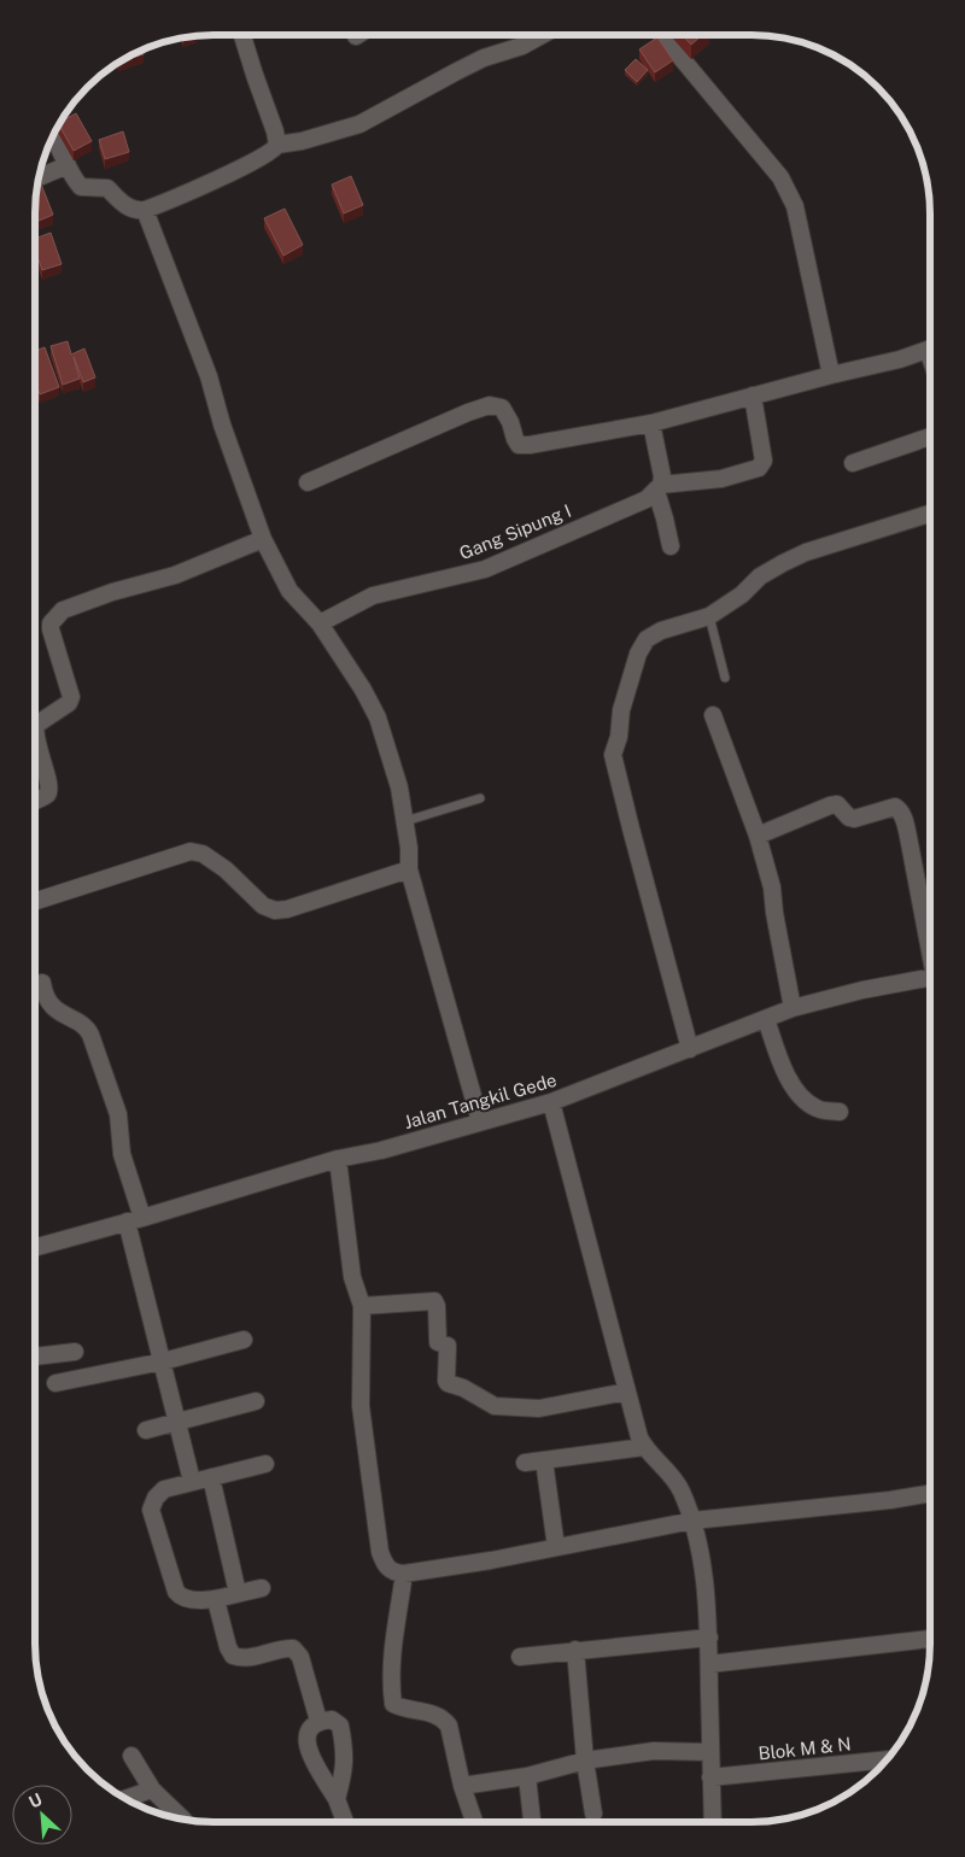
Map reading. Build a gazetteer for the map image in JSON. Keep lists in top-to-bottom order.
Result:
{
  "streets": {
    "street": ["Gang Sipung I", "Jalan Tangkil Gede", "Blok M & N"]
  },
  "north": "top left"
}
